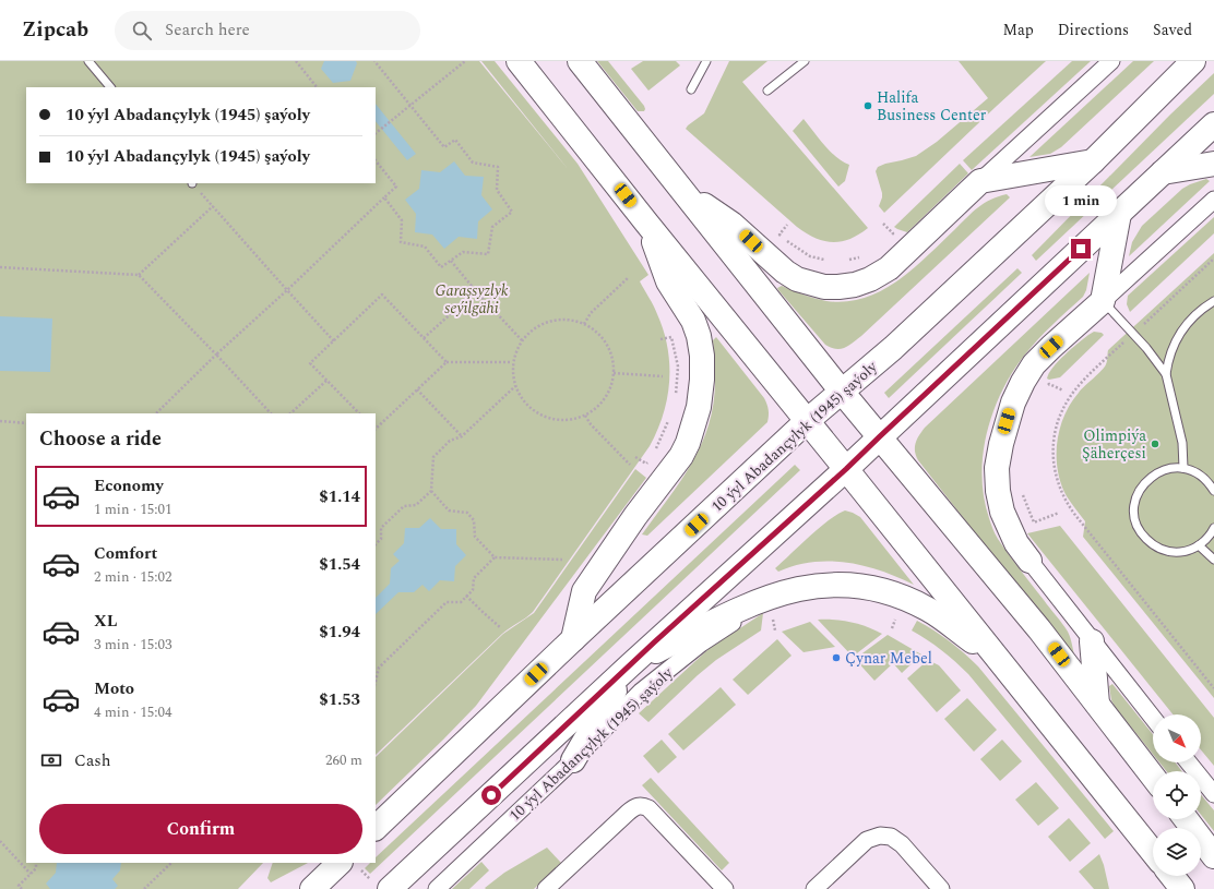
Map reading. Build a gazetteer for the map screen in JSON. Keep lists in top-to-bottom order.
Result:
{
  "streets": {
    "main road": ["10 ýyl Abadançylyk (1945) şaýoly"]
  },
  "parks": ["Garaşsyzlyk seýilgähi"],
  "places": ["Halifa Business Center", "Olimpiýa Şäherçesi", "Çynar Mebel"],
  "north": "bottom right",
  "page": {
    "header": "Zipcab",
    "search": "Search here",
    "nav": ["Map", "Directions", "Saved"],
    "banner": ["10 ýyl Abadançylyk (1945) şaýoly", "10 ýyl Abadançylyk (1945) şaýoly"],
    "bubble": "1 min",
    "heading": "Choose a ride",
    "list": [
      {
        "name": "Economy",
        "note": "1 min · 15:01",
        "value": "$1.14"
      },
      {
        "name": "Comfort",
        "note": "2 min · 15:02",
        "value": "$1.54"
      },
      {
        "name": "XL",
        "note": "3 min · 15:03",
        "value": "$1.94"
      },
      {
        "name": "Moto",
        "note": "4 min · 15:04",
        "value": "$1.53"
      }
    ],
    "pay": ["Cash", "260 m"],
    "buttons": "Confirm"
  }
}
